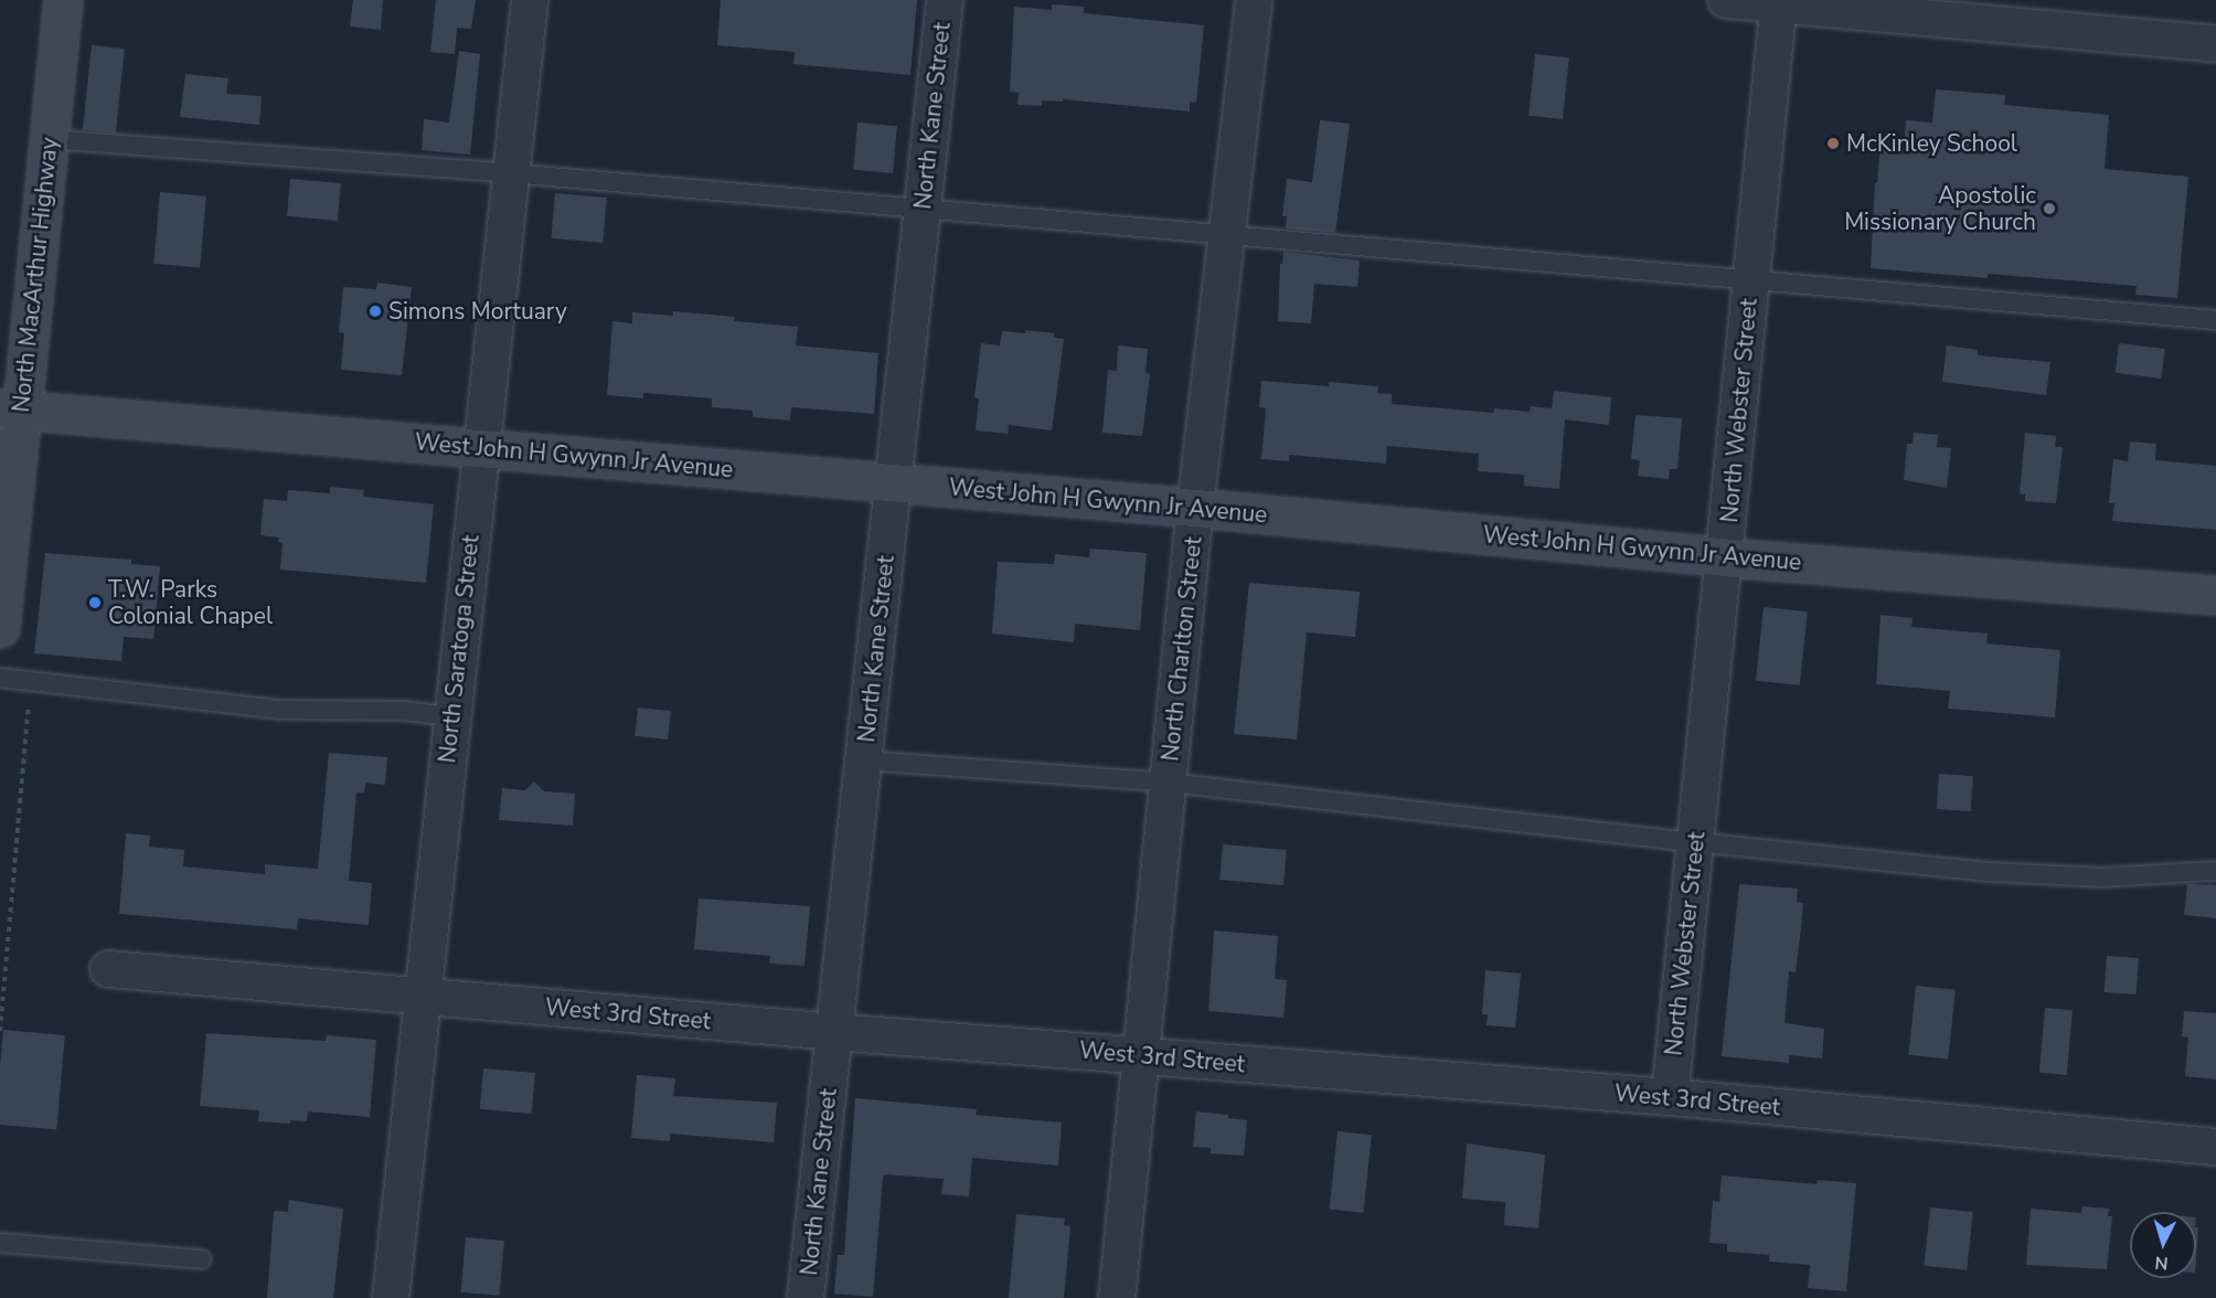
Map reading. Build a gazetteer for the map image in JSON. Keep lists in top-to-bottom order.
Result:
{
  "streets": {
    "street": [
      "North Kane Street",
      "North MacArthur Highway",
      "North Webster Street",
      "West John H Gwynn Jr Avenue",
      "North Saratoga Street",
      "North Charlton Street",
      "West 3rd Street"
    ]
  },
  "crossings": [
    ["North Kane Street", "West John H Gwynn Jr Avenue"],
    ["North Kane Street", "West 3rd Street"],
    ["North MacArthur Highway", "West John H Gwynn Jr Avenue"],
    ["North Webster Street", "West John H Gwynn Jr Avenue"],
    ["North Webster Street", "West 3rd Street"],
    ["West John H Gwynn Jr Avenue", "North Saratoga Street"],
    ["West John H Gwynn Jr Avenue", "North Charlton Street"],
    ["North Saratoga Street", "West 3rd Street"],
    ["North Charlton Street", "West 3rd Street"]
  ],
  "places": [
    "McKinley School",
    "Apostolic Missionary Church",
    "Simons Mortuary",
    "T.W. Parks Colonial Chapel"
  ],
  "north": "bottom"
}
